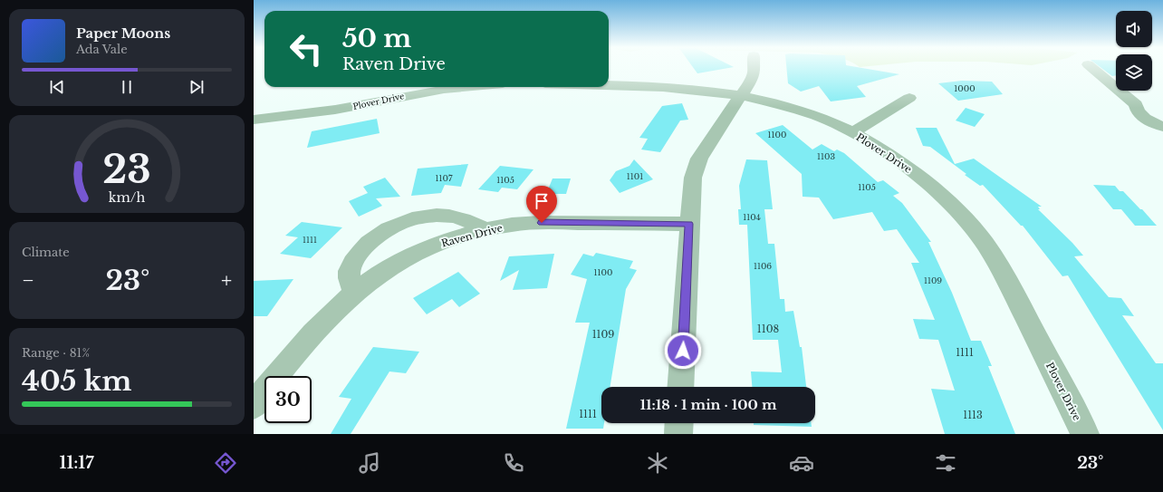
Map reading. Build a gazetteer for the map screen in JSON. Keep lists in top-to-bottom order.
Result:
{
  "streets": {
    "street": ["Plover Drive", "Raven Drive"]
  },
  "house_numbers": [
    "1000",
    "1100",
    "1103",
    "1101",
    "1107",
    "1105",
    "1105",
    "1104",
    "1111",
    "1106",
    "1100",
    "1109",
    "1108",
    "1109",
    "1111",
    "1111",
    "1113"
  ],
  "page": {
    "turn": ["50 m", "Raven Drive"],
    "song": ["Paper Moons", "Ada Vale"],
    "tile": [
      "Climate",
      ["Range · 81%", "405 km"]
    ],
    "heat": ["−", "23°", "+"],
    "limit": "30",
    "trip": "11:18 · 1 min · 100 m",
    "tabs": ["11:17", "23°"],
    "gauge": ["23", "km/h"]
  }
}
